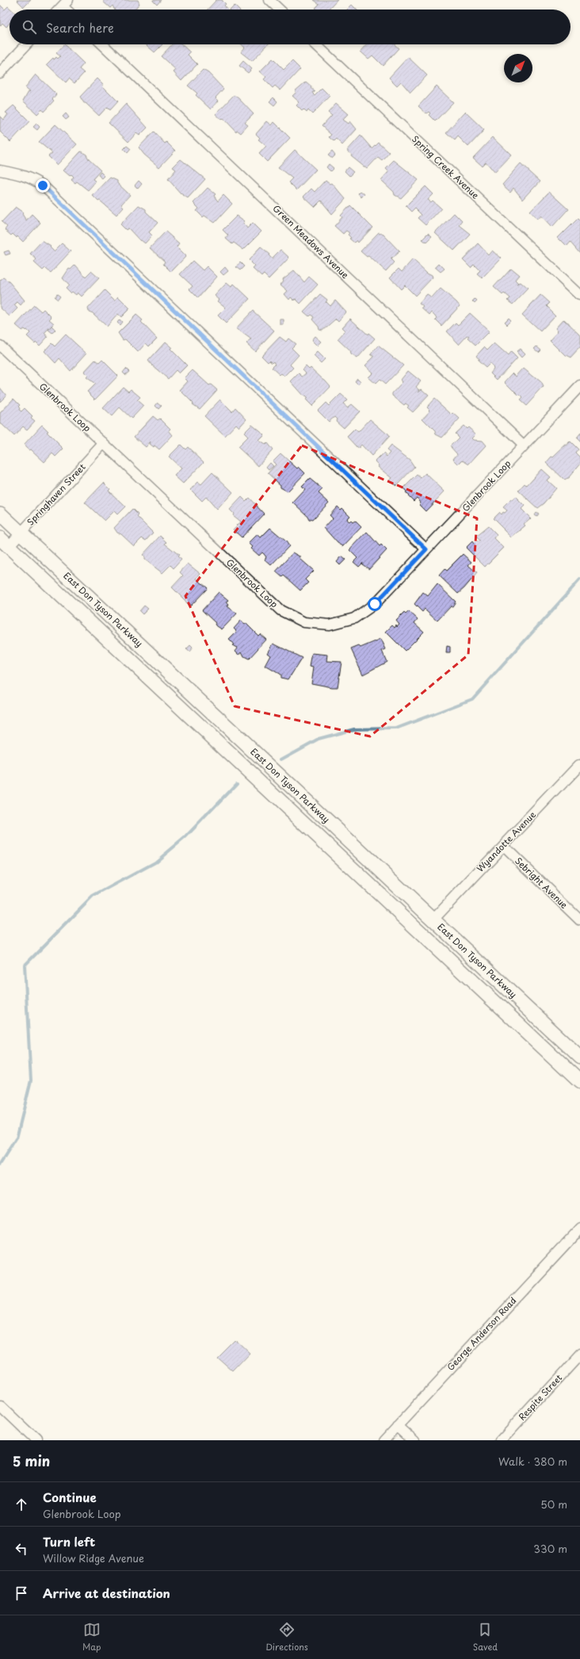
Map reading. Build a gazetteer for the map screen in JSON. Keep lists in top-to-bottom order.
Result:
{
  "streets": {
    "main road": ["East Don Tyson Parkway"],
    "street": [
      "Spring Creek Avenue",
      "Green Meadows Avenue",
      "Glenbrook Loop",
      "Springhaven Street",
      "Wyandotte Avenue",
      "Sebright Avenue",
      "George Anderson Road",
      "Respite Street"
    ]
  },
  "crossings": [
    ["Green Meadows Avenue", "Glenbrook Loop"],
    ["Glenbrook Loop", "Springhaven Street"],
    ["Springhaven Street", "East Don Tyson Parkway"],
    ["East Don Tyson Parkway", "Wyandotte Avenue"],
    ["Wyandotte Avenue", "Sebright Avenue"]
  ],
  "north": "top right",
  "page": {
    "search": "Search here",
    "heading": ["5 min", "Walk · 380 m"],
    "list": [
      ["Continue", "Glenbrook Loop", "50 m"],
      ["Turn left", "Willow Ridge Avenue", "330 m"],
      "Arrive at destination"
    ],
    "nav": ["Map", "Directions", "Saved"]
  }
}
